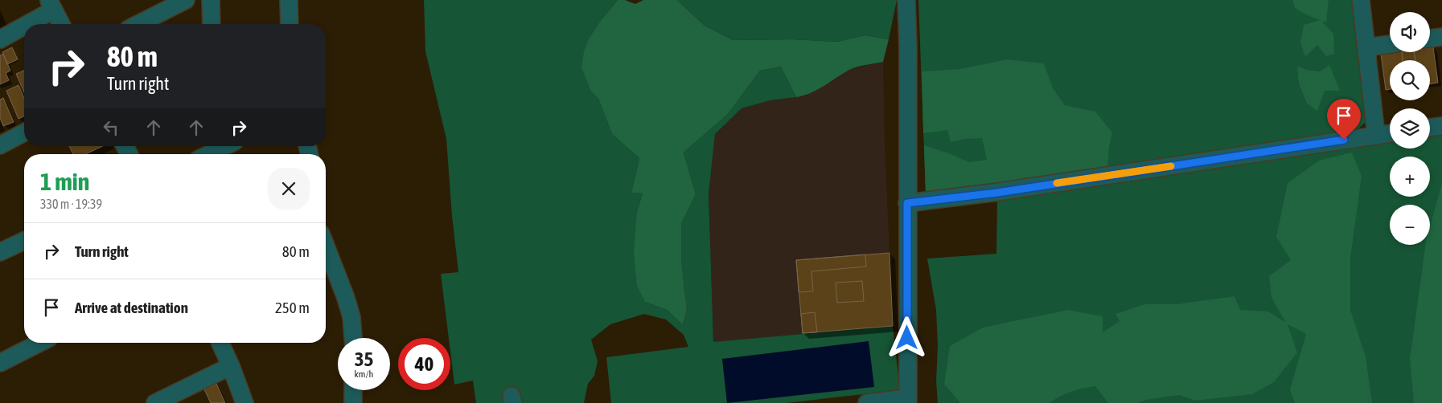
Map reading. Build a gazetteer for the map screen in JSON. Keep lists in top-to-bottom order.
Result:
{
  "page": {
    "map_buttons": ["+", "−"],
    "turn": ["80 m", "Turn right"],
    "heading": ["1 min", "330 m · 19:39"],
    "list": [
      {
        "name": "Turn right",
        "value": "80 m"
      },
      {
        "name": "Arrive at destination",
        "value": "250 m"
      }
    ],
    "speed": "35 km/h",
    "limit": "40"
  }
}
